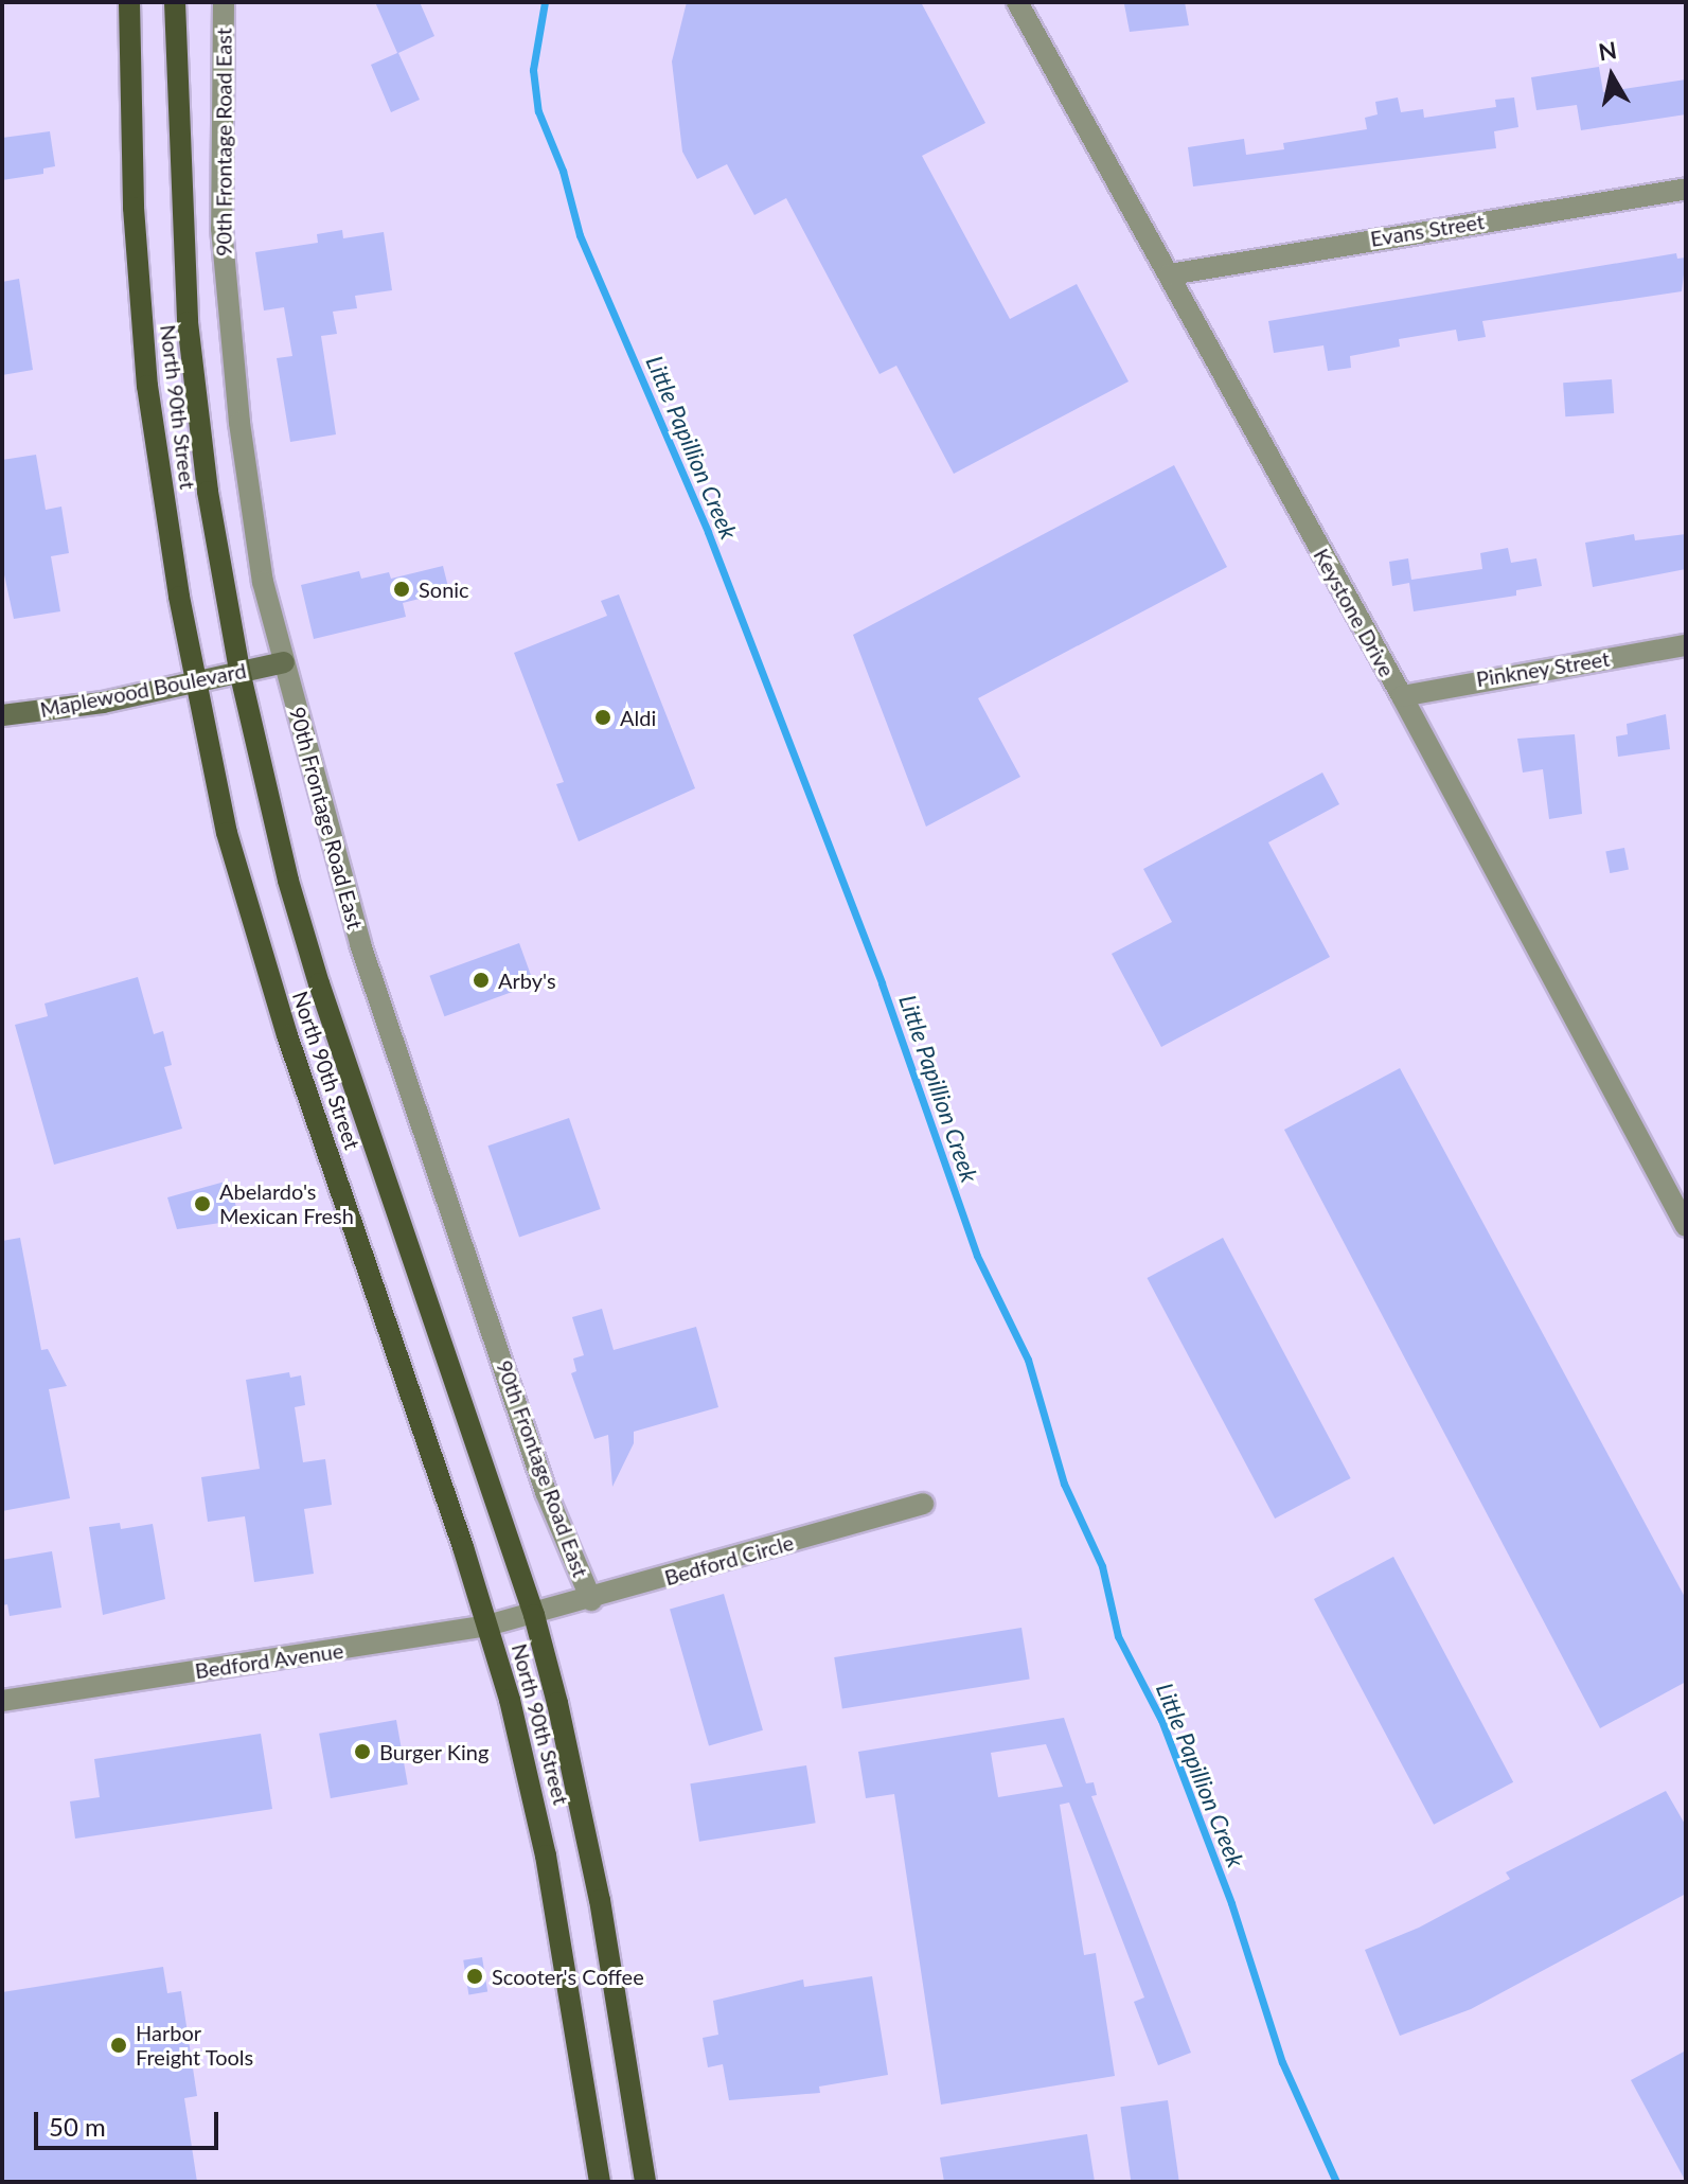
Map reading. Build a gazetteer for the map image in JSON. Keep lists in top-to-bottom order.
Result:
{
  "streets": {
    "main road": ["North 90th Street"],
    "street": [
      "90th Frontage Road East",
      "Evans Street",
      "Keystone Drive",
      "Pinkney Street",
      "Maplewood Boulevard",
      "Bedford Circle",
      "Bedford Avenue"
    ]
  },
  "crossings": [
    ["90th Frontage Road East", "Maplewood Boulevard"],
    ["90th Frontage Road East", "Bedford Circle"],
    ["Evans Street", "Keystone Drive"],
    ["North 90th Street", "Maplewood Boulevard"],
    ["North 90th Street", "Bedford Circle"],
    ["North 90th Street", "Bedford Avenue"],
    ["Keystone Drive", "Pinkney Street"],
    ["Bedford Circle", "Bedford Avenue"]
  ],
  "water": ["Little Papillion Creek"],
  "places": [
    "Sonic",
    "Aldi",
    "Arby's",
    "Abelardo's Mexican Fresh",
    "Burger King",
    "Scooter's Coffee",
    "Harbor Freight Tools"
  ],
  "scale_bar": "50 m",
  "north": "top"
}
